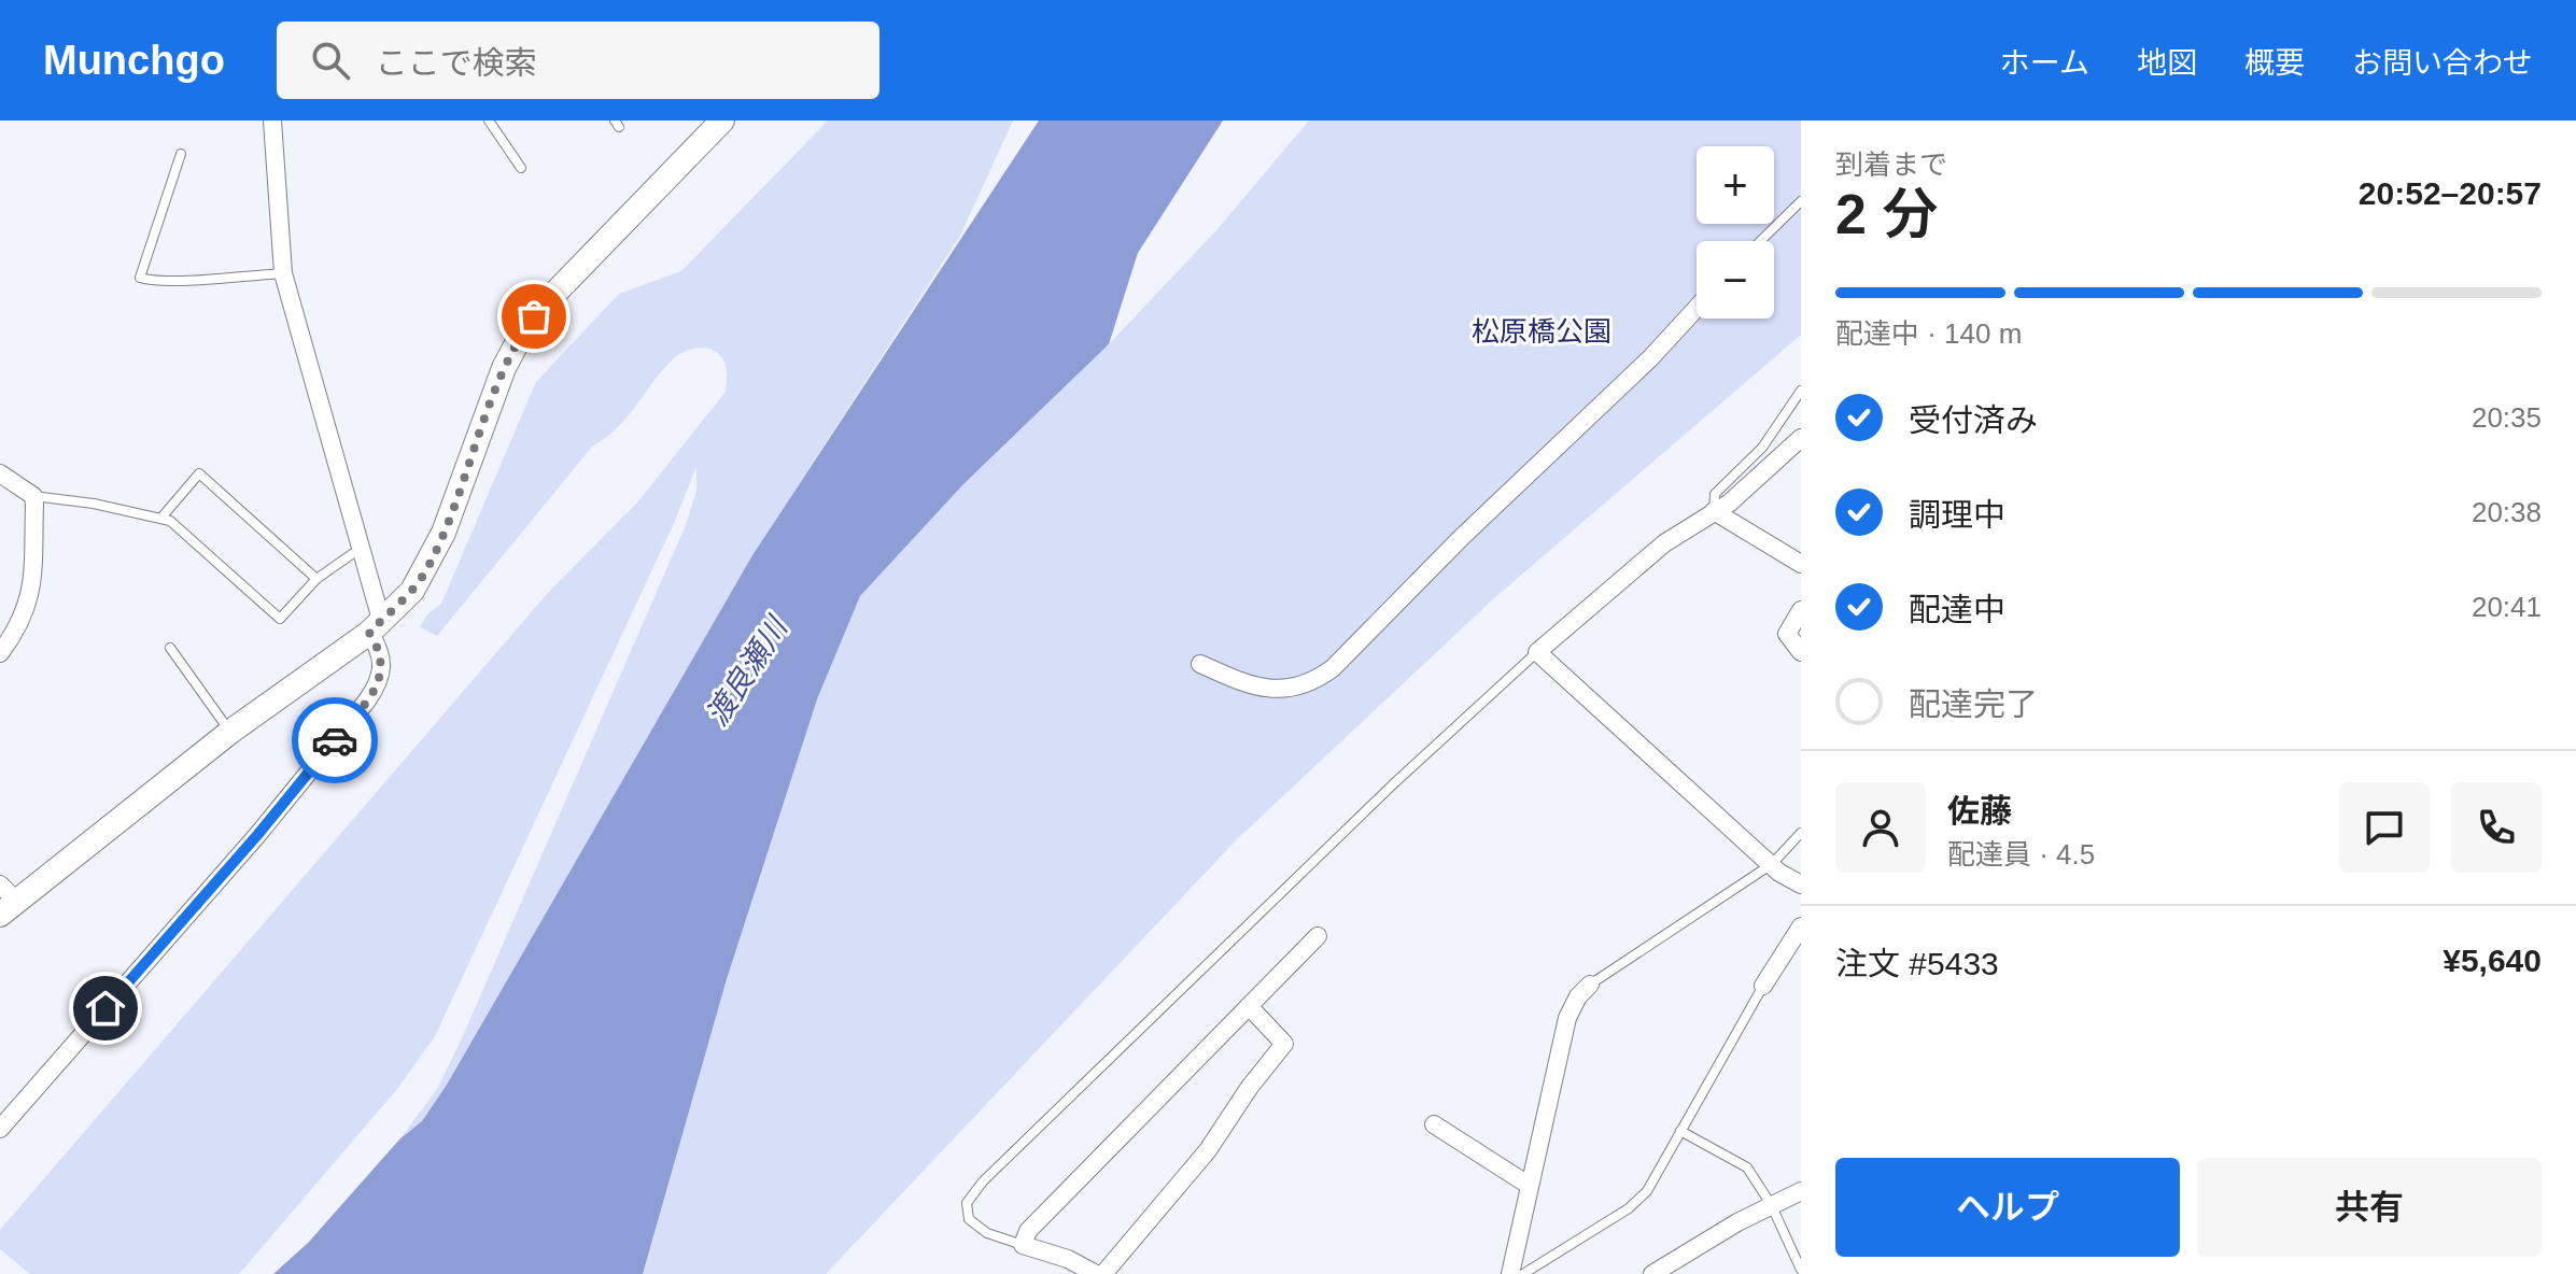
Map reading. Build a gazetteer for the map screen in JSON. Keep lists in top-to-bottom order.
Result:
{
  "water": ["渡良瀬川"],
  "parks": ["松原橋公園"],
  "page": {
    "header": "Munchgo",
    "search": "ここで検索",
    "nav": [
      "ホーム",
      "地図",
      "概要",
      "お問い合わせ"
    ],
    "heading": ["2 分", "到着まで", "20:52–20:57"],
    "panel": [
      "佐藤",
      "配達員 · 4.5",
      "注文 #5433",
      "¥5,640"
    ],
    "map_buttons": ["+", "−"],
    "bar": "配達中 · 140 m",
    "list": [
      ["受付済み", "20:35"],
      ["調理中", "20:38"],
      ["配達中", "20:41"],
      "配達完了"
    ],
    "buttons": ["ヘルプ", "共有"]
  }
}
